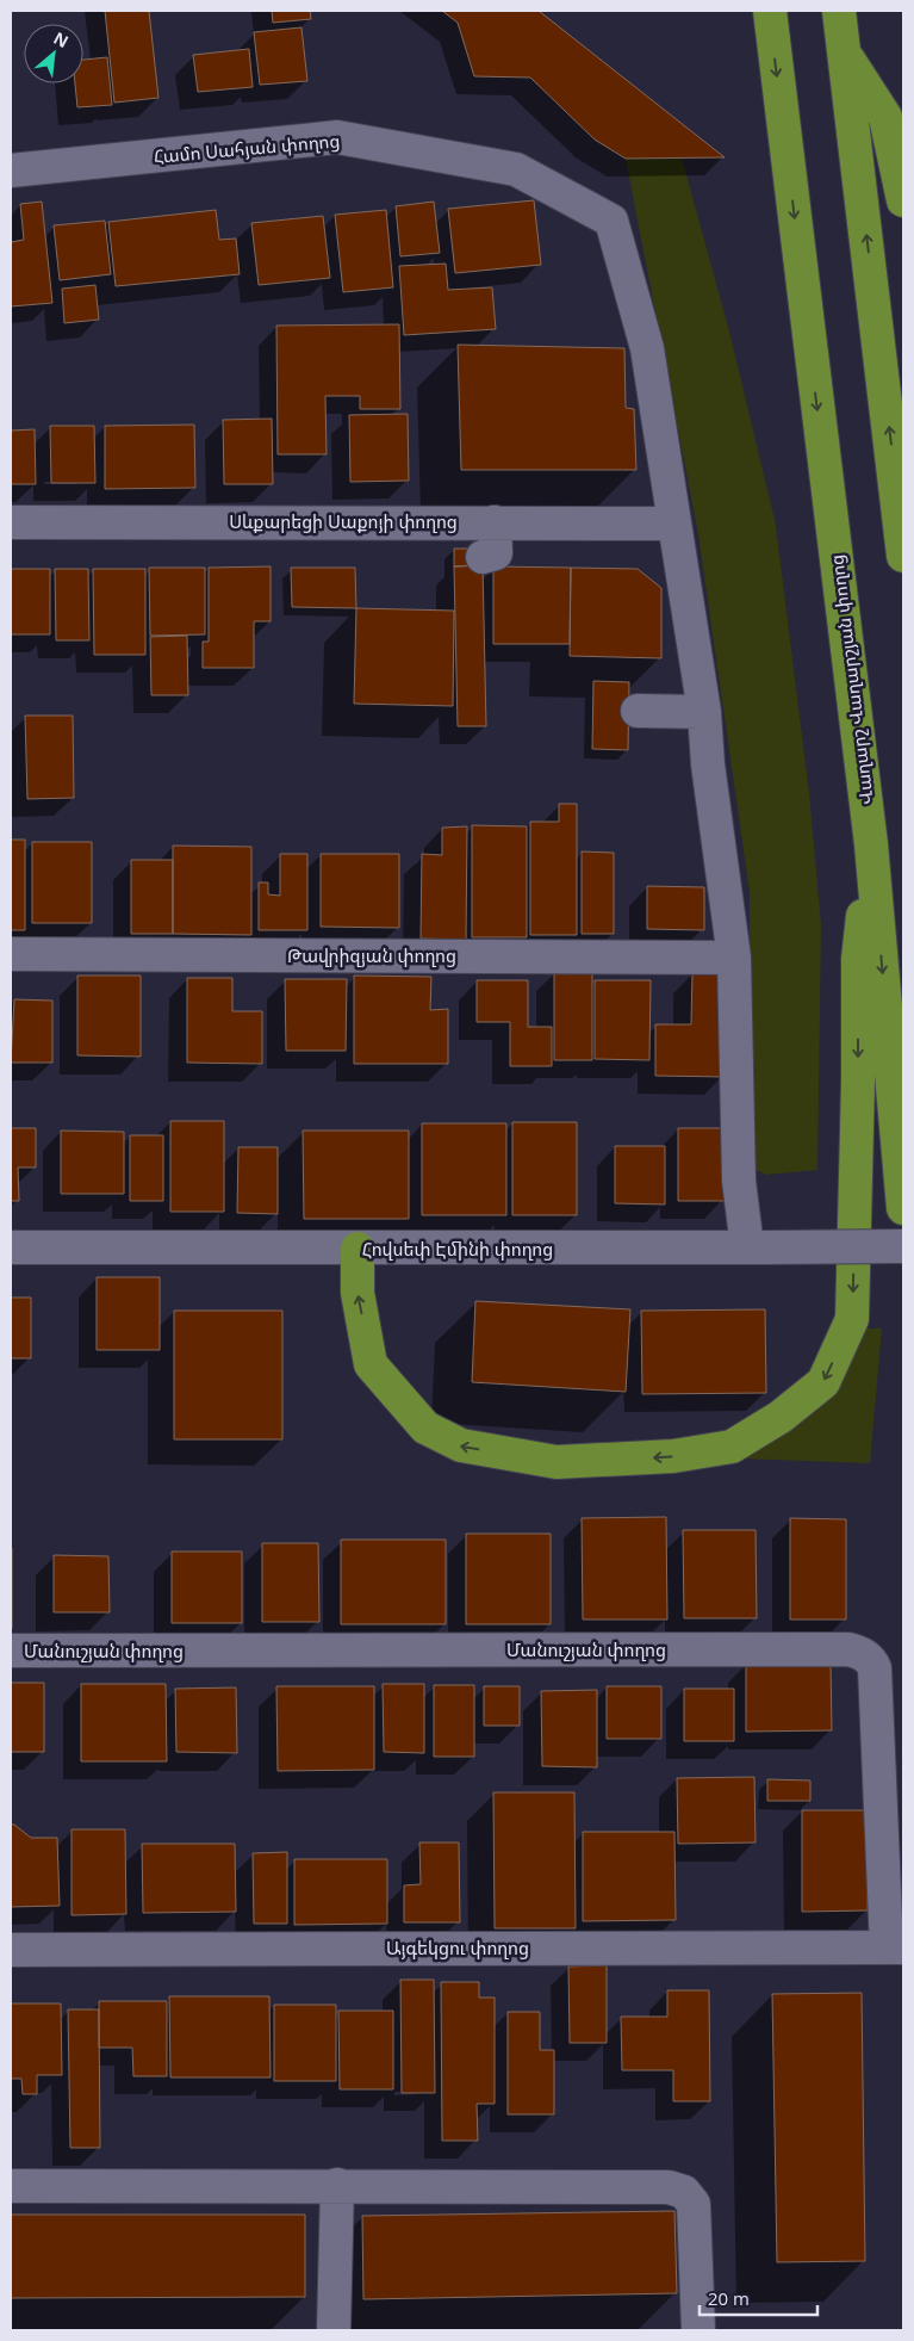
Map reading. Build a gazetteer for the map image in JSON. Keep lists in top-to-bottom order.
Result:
{
  "streets": {
    "main road": ["Վաղարշ Վաղարշյան փողոց"],
    "street": [
      "Համո Սահյան փողոց",
      "Սևքարեցի Սաքոյի փողոց",
      "Թավրիզյան փողոց",
      "Հովսեփ Էմինի փողոց",
      "Մանուշյան փողոց",
      "Այգեկցու փողոց"
    ]
  },
  "crossings": [
    ["Համո Սահյան փողոց", "Սևքարեցի Սաքոյի փողոց"],
    ["Համո Սահյան փողոց", "Թավրիզյան փողոց"],
    ["Համո Սահյան փողոց", "Հովսեփ Էմինի փողոց"],
    ["Մանուշյան փողոց", "Այգեկցու փողոց"]
  ],
  "scale_bar": "20 m",
  "north": "top right"
}
